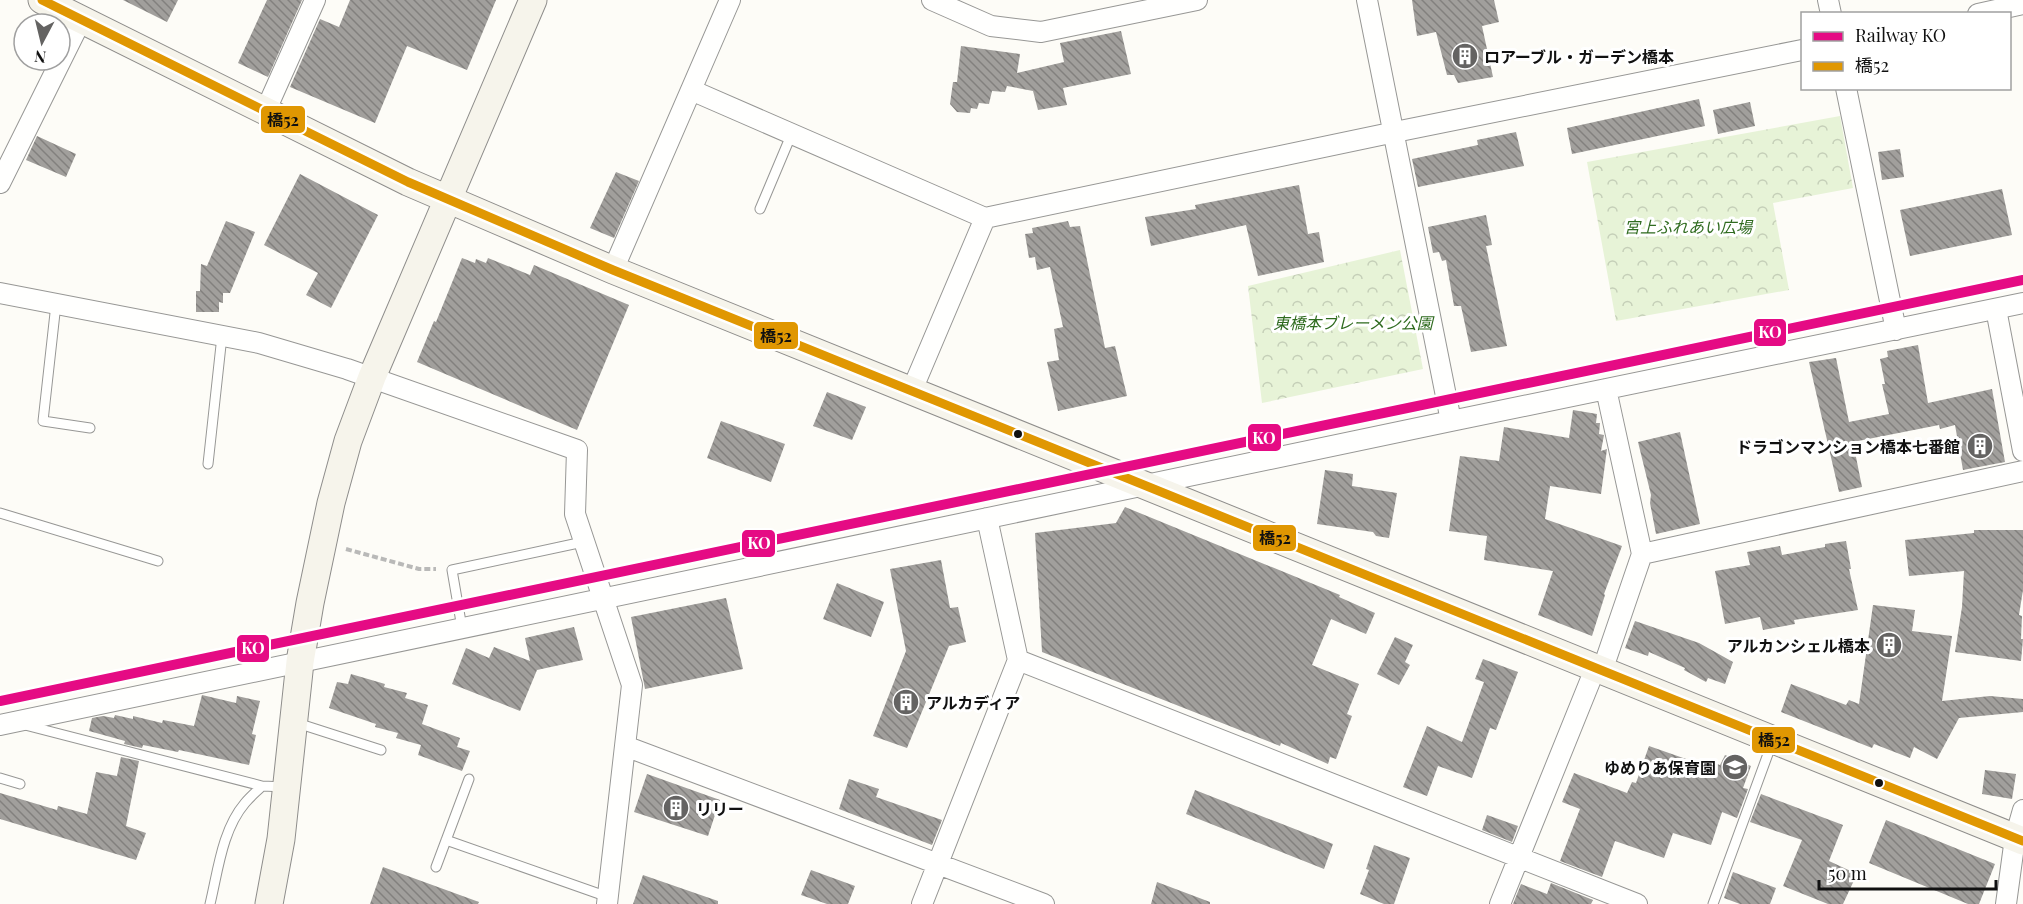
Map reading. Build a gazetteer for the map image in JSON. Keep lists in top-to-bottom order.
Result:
{
  "parks": ["宮上ふれあい広場", "東橋本ブレーメン公園"],
  "places": {
    "building": [
      "ロアーブル・ガーデン橋本",
      "ドラゴンマンション橋本七番館",
      "アルカンシェル橋本",
      "アルカディア",
      "リリー"
    ],
    "school or university": ["ゆめりあ保育園"]
  },
  "lines": ["transit line 橋52", "rail line KO"],
  "legend": ["Railway KO", "橋52"],
  "scale_bar": "50 m",
  "north": "bottom"
}
